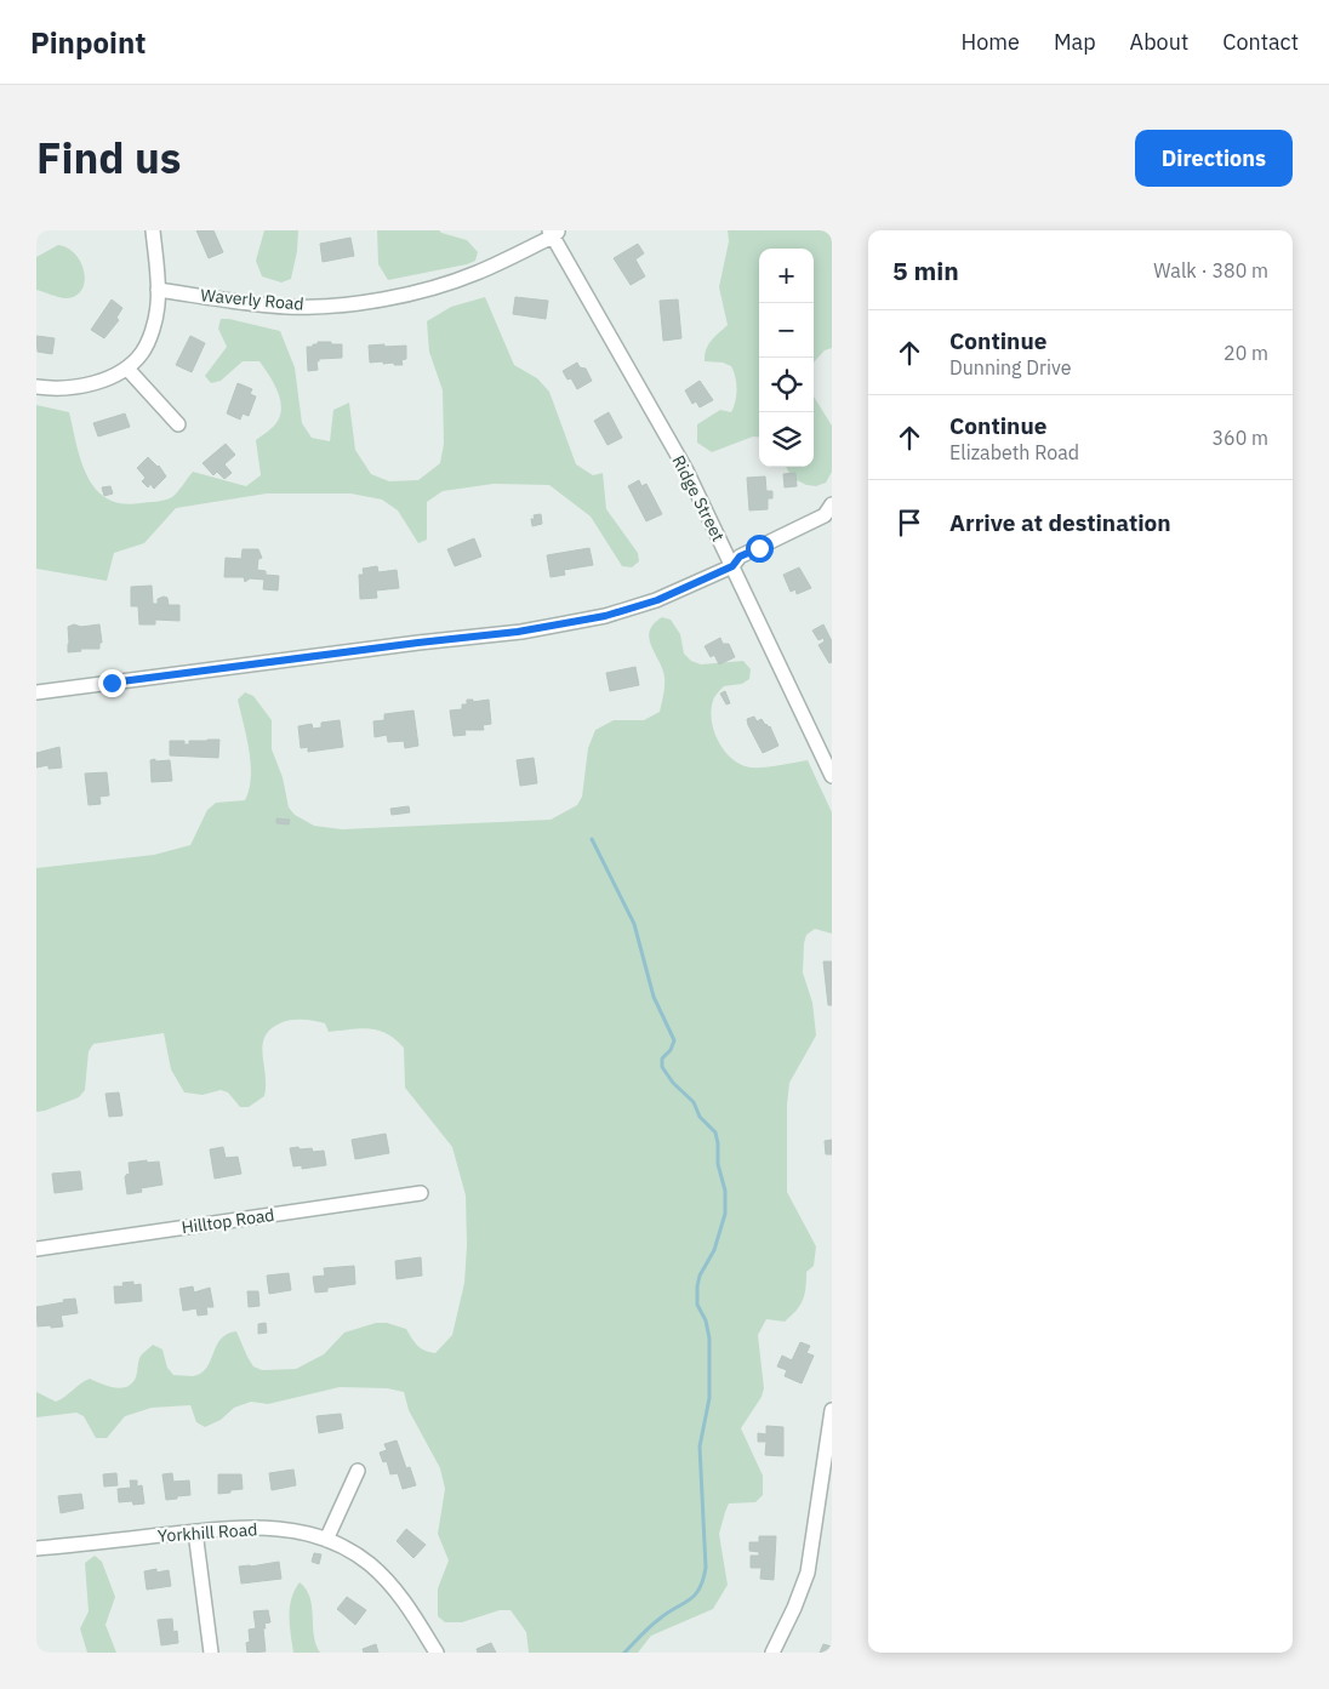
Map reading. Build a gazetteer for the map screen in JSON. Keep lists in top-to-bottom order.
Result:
{
  "streets": {
    "street": [
      "Waverly Road",
      "Ridge Street",
      "Hilltop Road",
      "Yorkhill Road"
    ]
  },
  "crossings": [
    ["Waverly Road", "Ridge Street"]
  ],
  "page": {
    "header": "Pinpoint",
    "nav": [
      "Home",
      "Map",
      "About",
      "Contact"
    ],
    "title": "Find us",
    "buttons": "Directions",
    "heading": ["5 min", "Walk · 380 m"],
    "map_buttons": ["+", "−"],
    "list": [
      ["Continue", "Dunning Drive", "20 m"],
      ["Continue", "Elizabeth Road", "360 m"],
      "Arrive at destination"
    ]
  }
}
